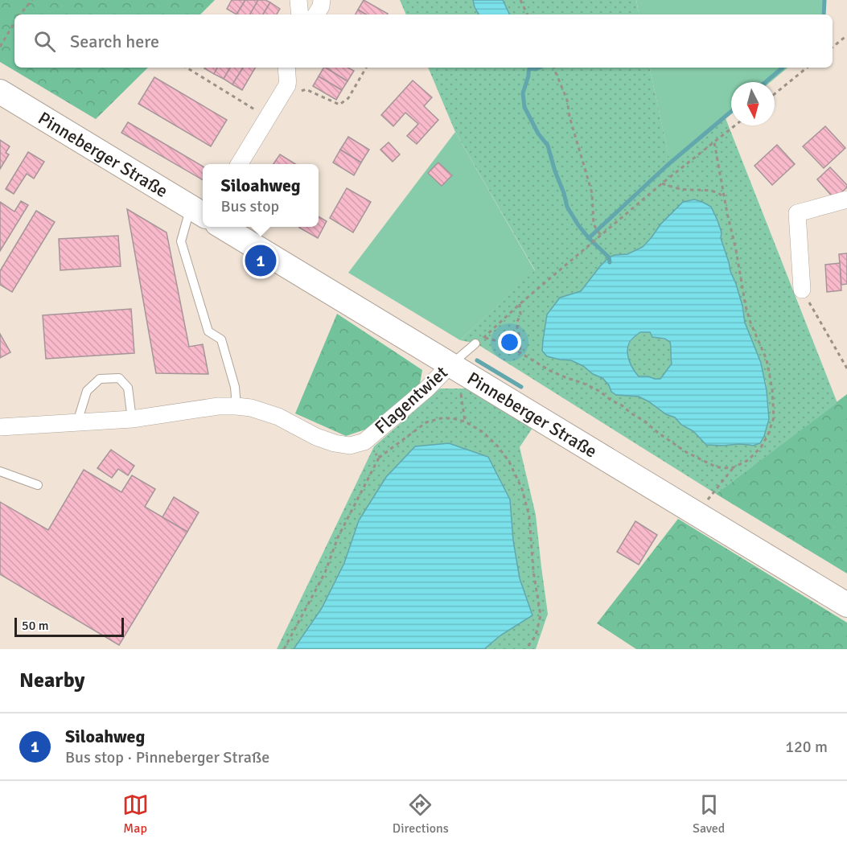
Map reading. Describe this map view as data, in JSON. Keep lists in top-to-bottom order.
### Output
{
  "streets": {
    "main road": ["Pinneberger Straße"],
    "street": ["Flagentwiet"]
  },
  "crossings": [
    ["Pinneberger Straße", "Flagentwiet"]
  ],
  "scale_bar": "50 m",
  "north": "bottom",
  "page": {
    "search": "Search here",
    "popup": ["Siloahweg", "Bus stop"],
    "pins": "1",
    "scale": "50 m",
    "heading": "Nearby",
    "list": [
      {
        "mark": "1",
        "name": "Siloahweg",
        "note": "Bus stop · Pinneberger Straße",
        "value": "120 m"
      }
    ],
    "nav": ["Map", "Directions", "Saved"]
  }
}
